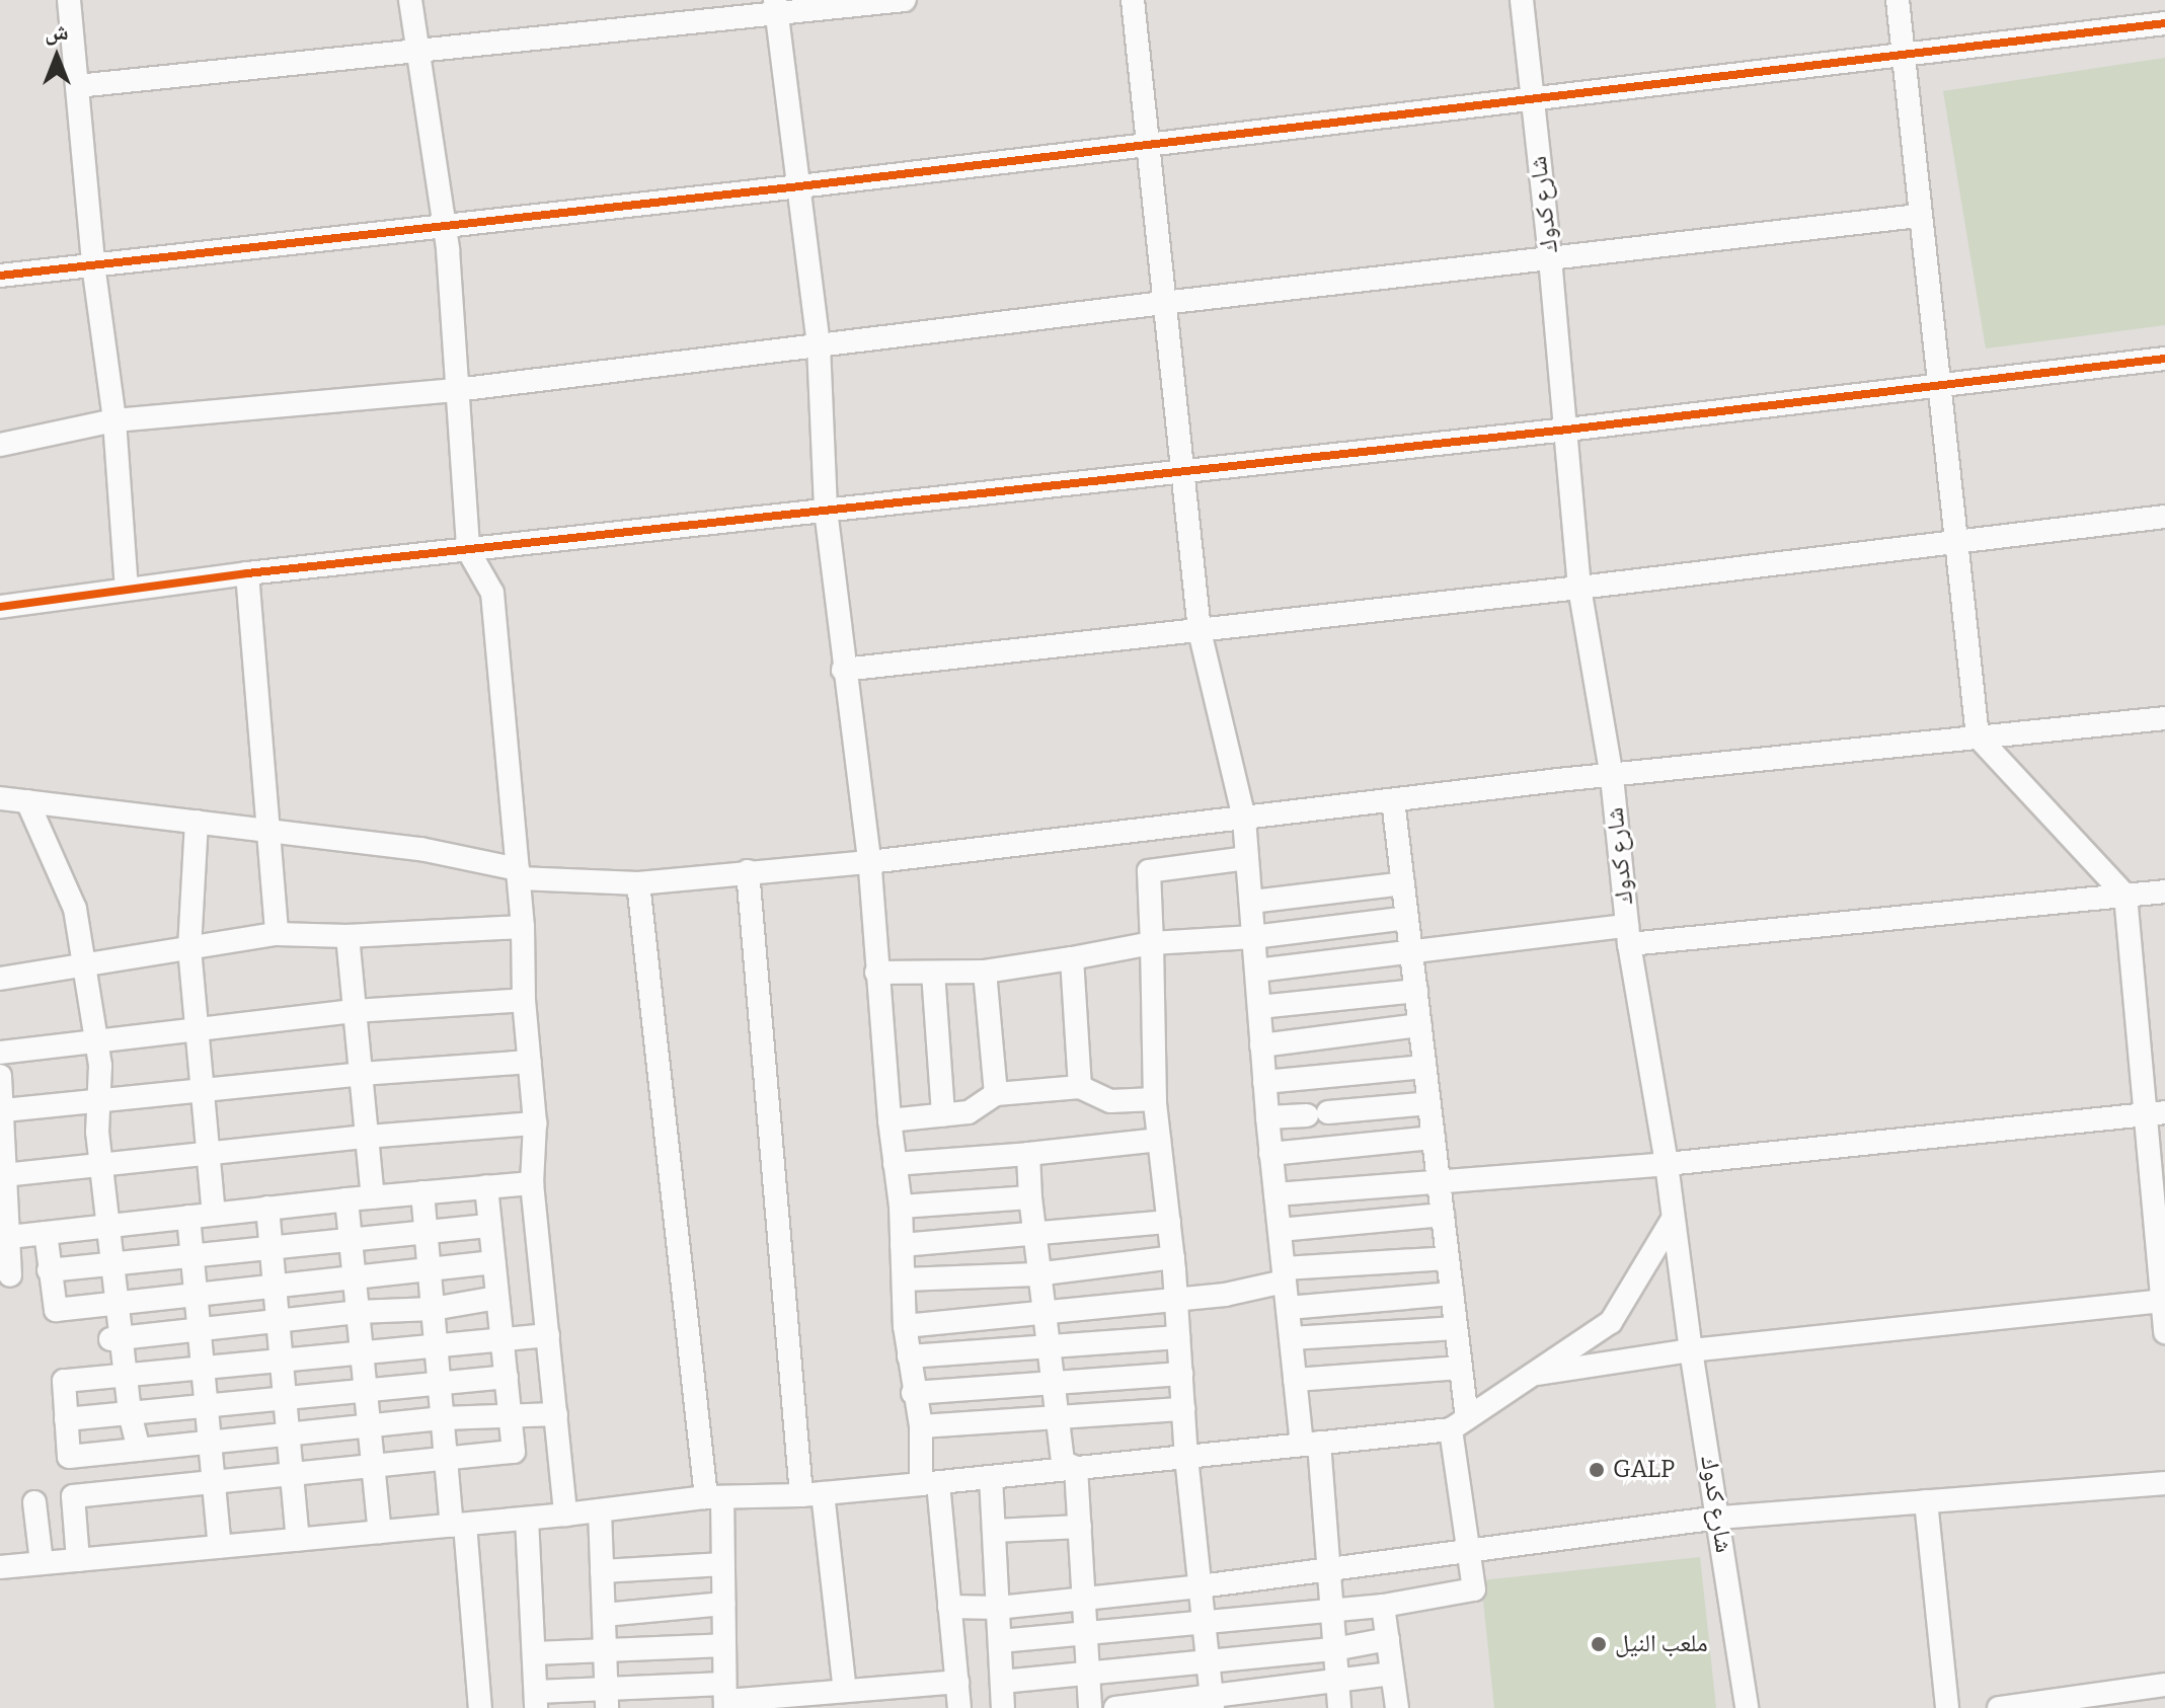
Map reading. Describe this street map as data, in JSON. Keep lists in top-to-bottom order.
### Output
{
  "streets": {
    "street": ["شارع كدوك"]
  },
  "places": ["GALP", "ملعب النيل"],
  "north": "top"
}
